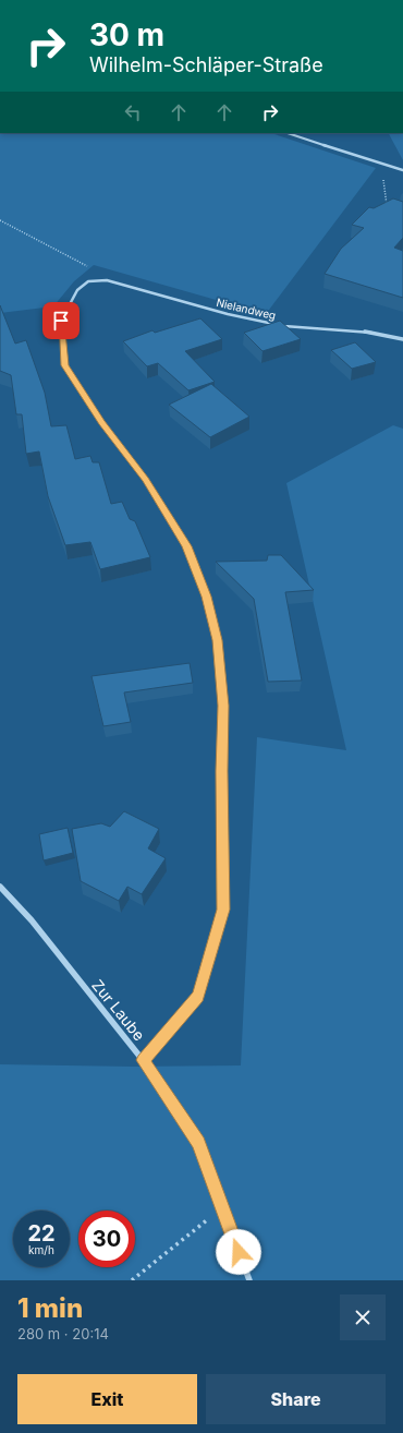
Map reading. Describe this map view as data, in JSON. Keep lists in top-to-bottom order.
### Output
{
  "streets": {
    "street": ["Nielandweg", "Zur Laube"]
  },
  "crossings": [
    ["Nielandweg", "Zur Laube"]
  ],
  "page": {
    "turn": ["30 m", "Wilhelm-Schläper-Straße"],
    "speed": "22 km/h",
    "limit": "30",
    "heading": ["1 min", "280 m · 20:14"],
    "buttons": ["Exit", "Share"]
  }
}
